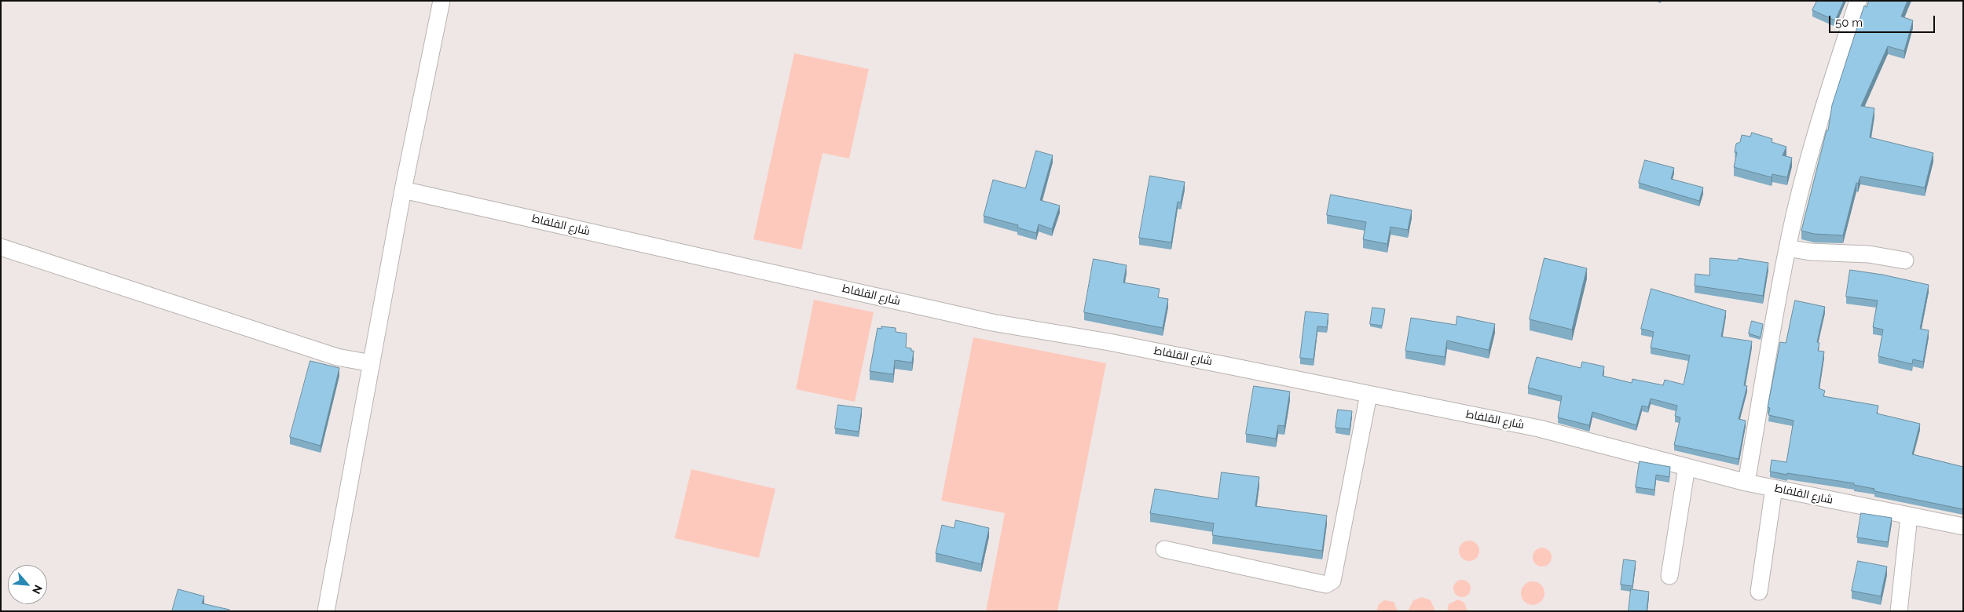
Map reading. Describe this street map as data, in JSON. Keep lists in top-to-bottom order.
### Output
{
  "streets": {
    "street": ["شارع القلفاط"]
  },
  "scale_bar": "50 m",
  "north": "bottom right"
}
